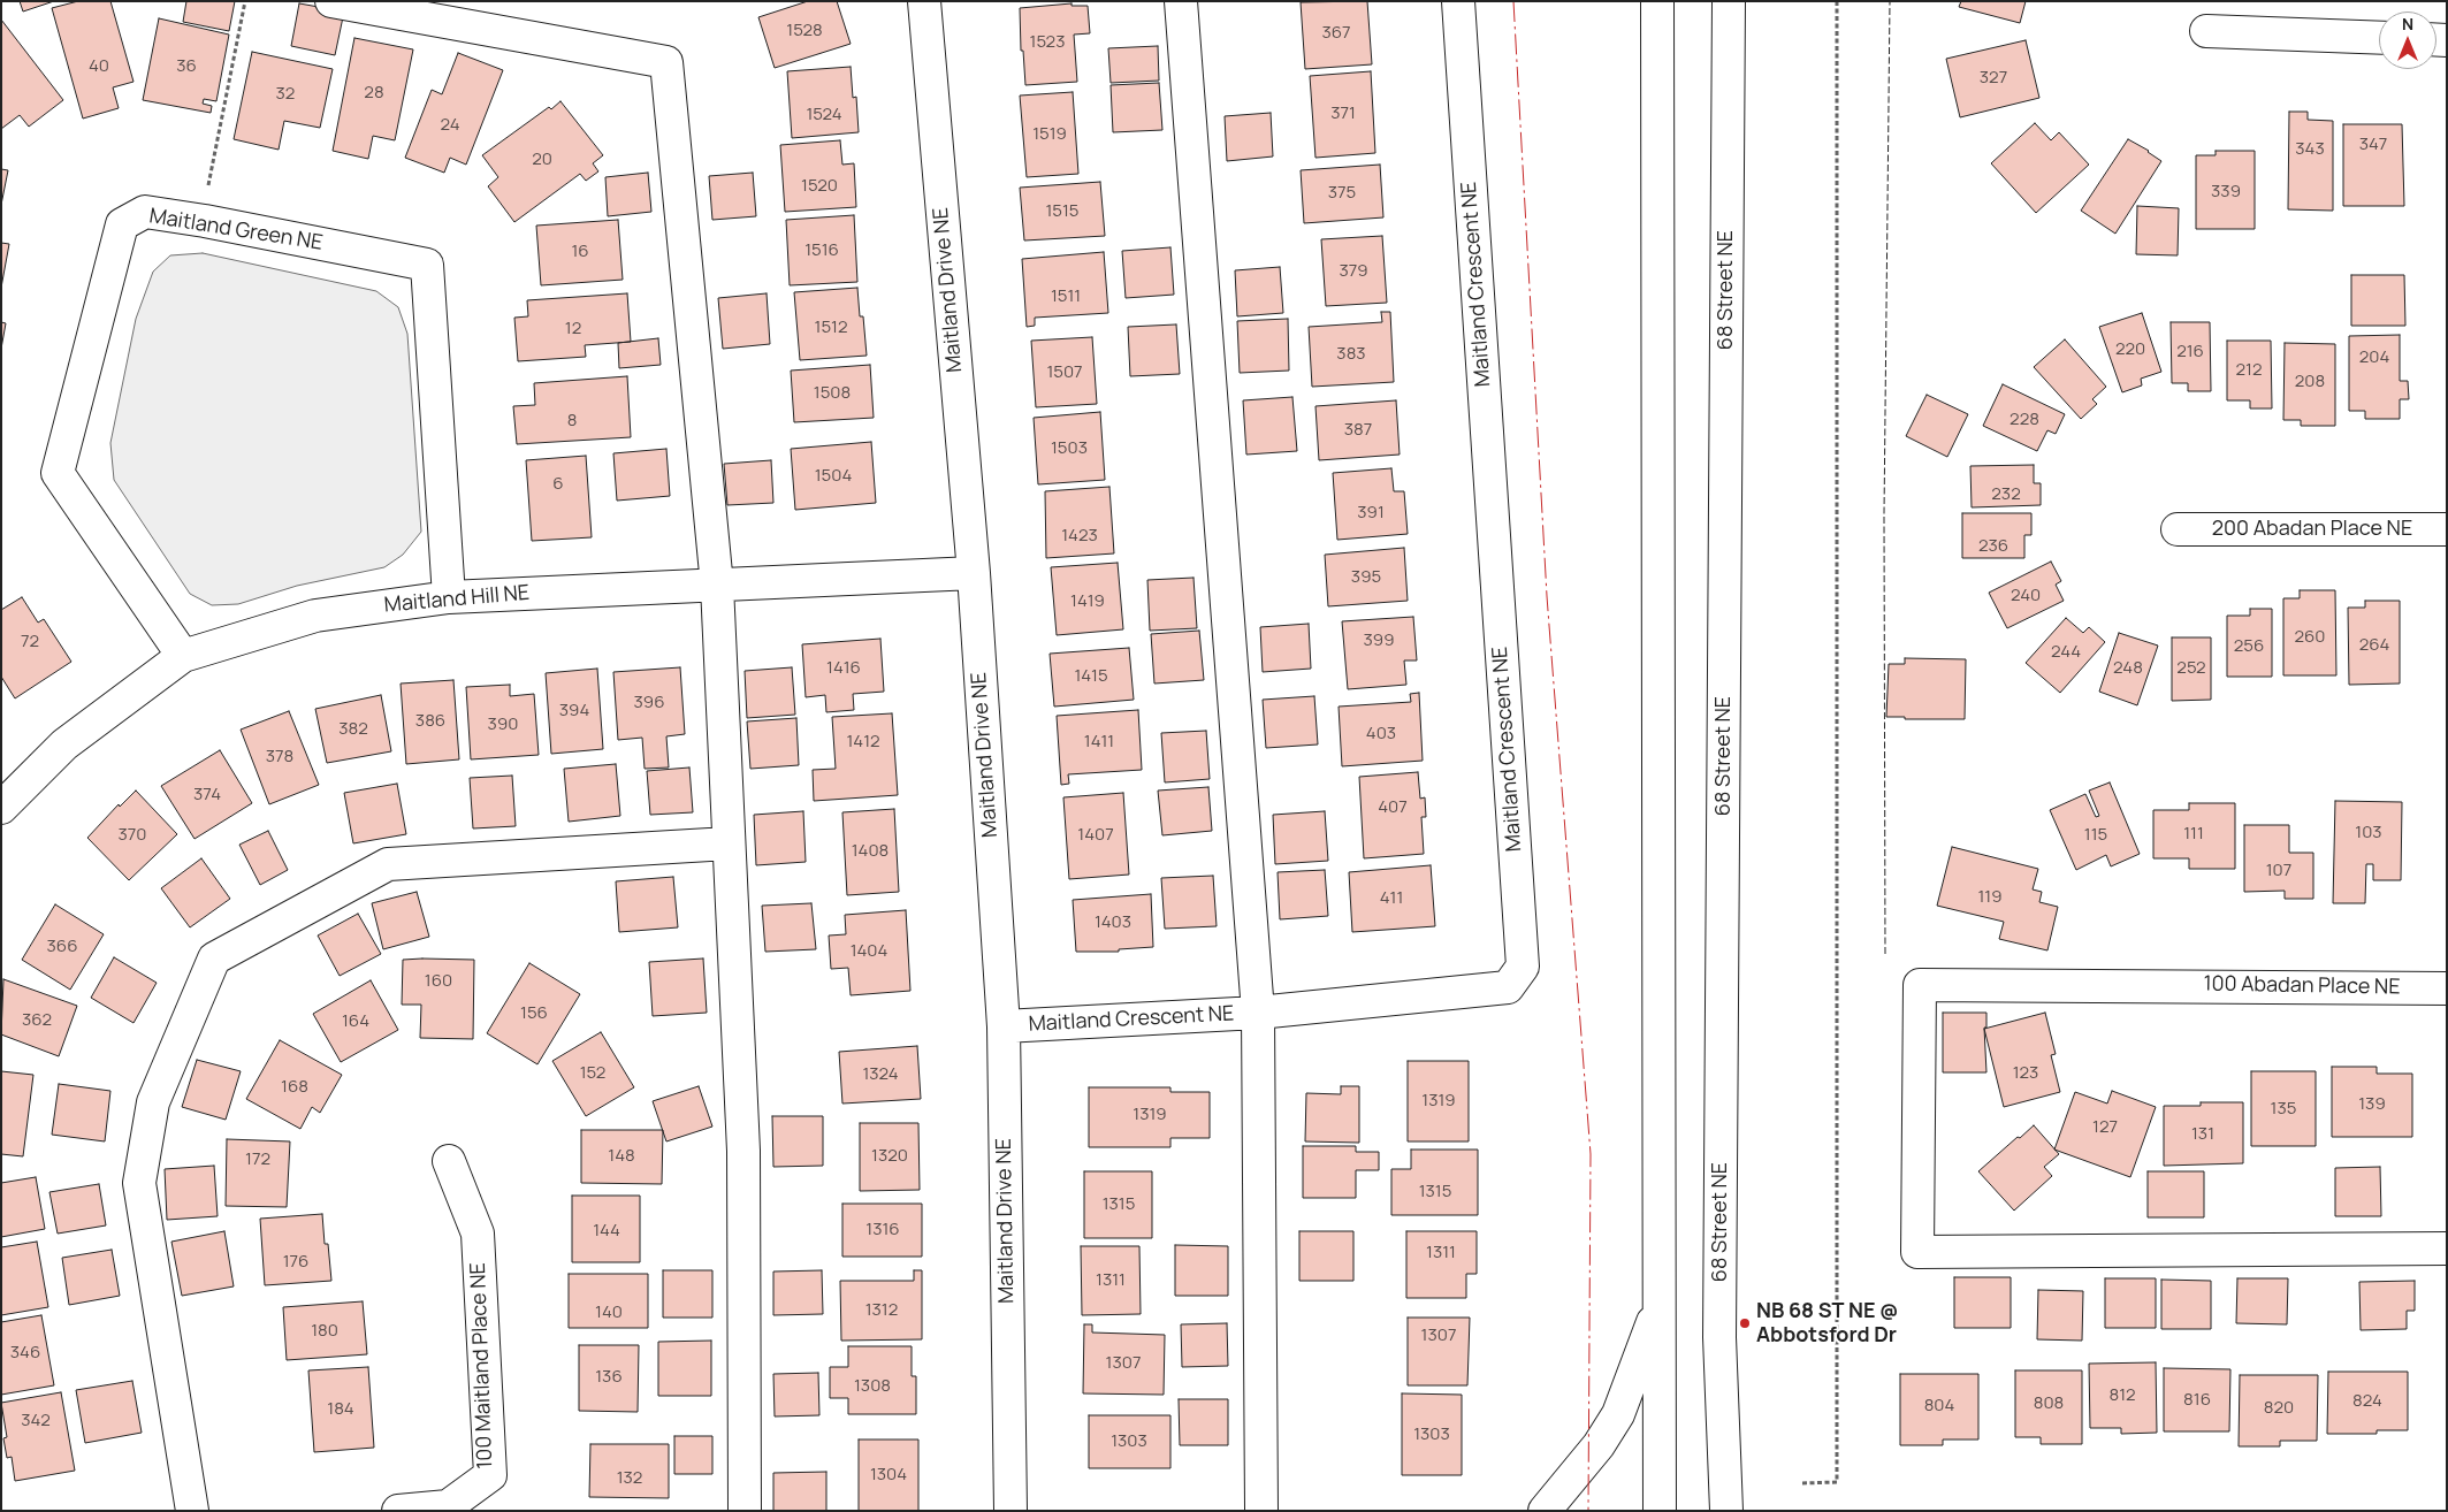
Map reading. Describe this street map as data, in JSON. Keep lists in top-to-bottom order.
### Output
{
  "streets": {
    "street": [
      "Maitland Green NE",
      "Maitland Crescent NE",
      "Maitland Drive NE",
      "68 Street NE",
      "200 Abadan Place NE",
      "Maitland Hill NE",
      "100 Abadan Place NE",
      "100 Maitland Place NE"
    ]
  },
  "crossings": [
    ["Maitland Green NE", "Maitland Hill NE"],
    ["Maitland Crescent NE", "Maitland Drive NE"],
    ["Maitland Drive NE", "Maitland Hill NE"]
  ],
  "places": ["NB 68 ST NE @ Abbotsford Dr"],
  "house_numbers": [
    "1528",
    "367",
    "1523",
    "40",
    "36",
    "327",
    "28",
    "32",
    "371",
    "1524",
    "24",
    "1519",
    "347",
    "343",
    "20",
    "1520",
    "339",
    "375",
    "1515",
    "1516",
    "16",
    "379",
    "1511",
    "1512",
    "12",
    "220",
    "216",
    "383",
    "204",
    "212",
    "1507",
    "208",
    "1508",
    "228",
    "8",
    "387",
    "1503",
    "1504",
    "6",
    "232",
    "391",
    "1423",
    "236",
    "395",
    "240",
    "1419",
    "260",
    "399",
    "72",
    "264",
    "256",
    "244",
    "1416",
    "248",
    "252",
    "1415",
    "396",
    "394",
    "386",
    "390",
    "382",
    "403",
    "1412",
    "1411",
    "378",
    "374",
    "407",
    "103",
    "111",
    "370",
    "1407",
    "115",
    "1408",
    "107",
    "119",
    "411",
    "1403",
    "366",
    "1404",
    "160",
    "156",
    "362",
    "164",
    "152",
    "123",
    "1324",
    "168",
    "1319",
    "139",
    "135",
    "1319",
    "127",
    "131",
    "148",
    "1320",
    "172",
    "1315",
    "1315",
    "1316",
    "144",
    "1311",
    "176",
    "1311",
    "1312",
    "140",
    "180",
    "1307",
    "346",
    "1307",
    "136",
    "1308",
    "812",
    "816",
    "824",
    "808",
    "804",
    "820",
    "184",
    "342",
    "1303",
    "1303",
    "1304",
    "132"
  ],
  "north": "top"
}
